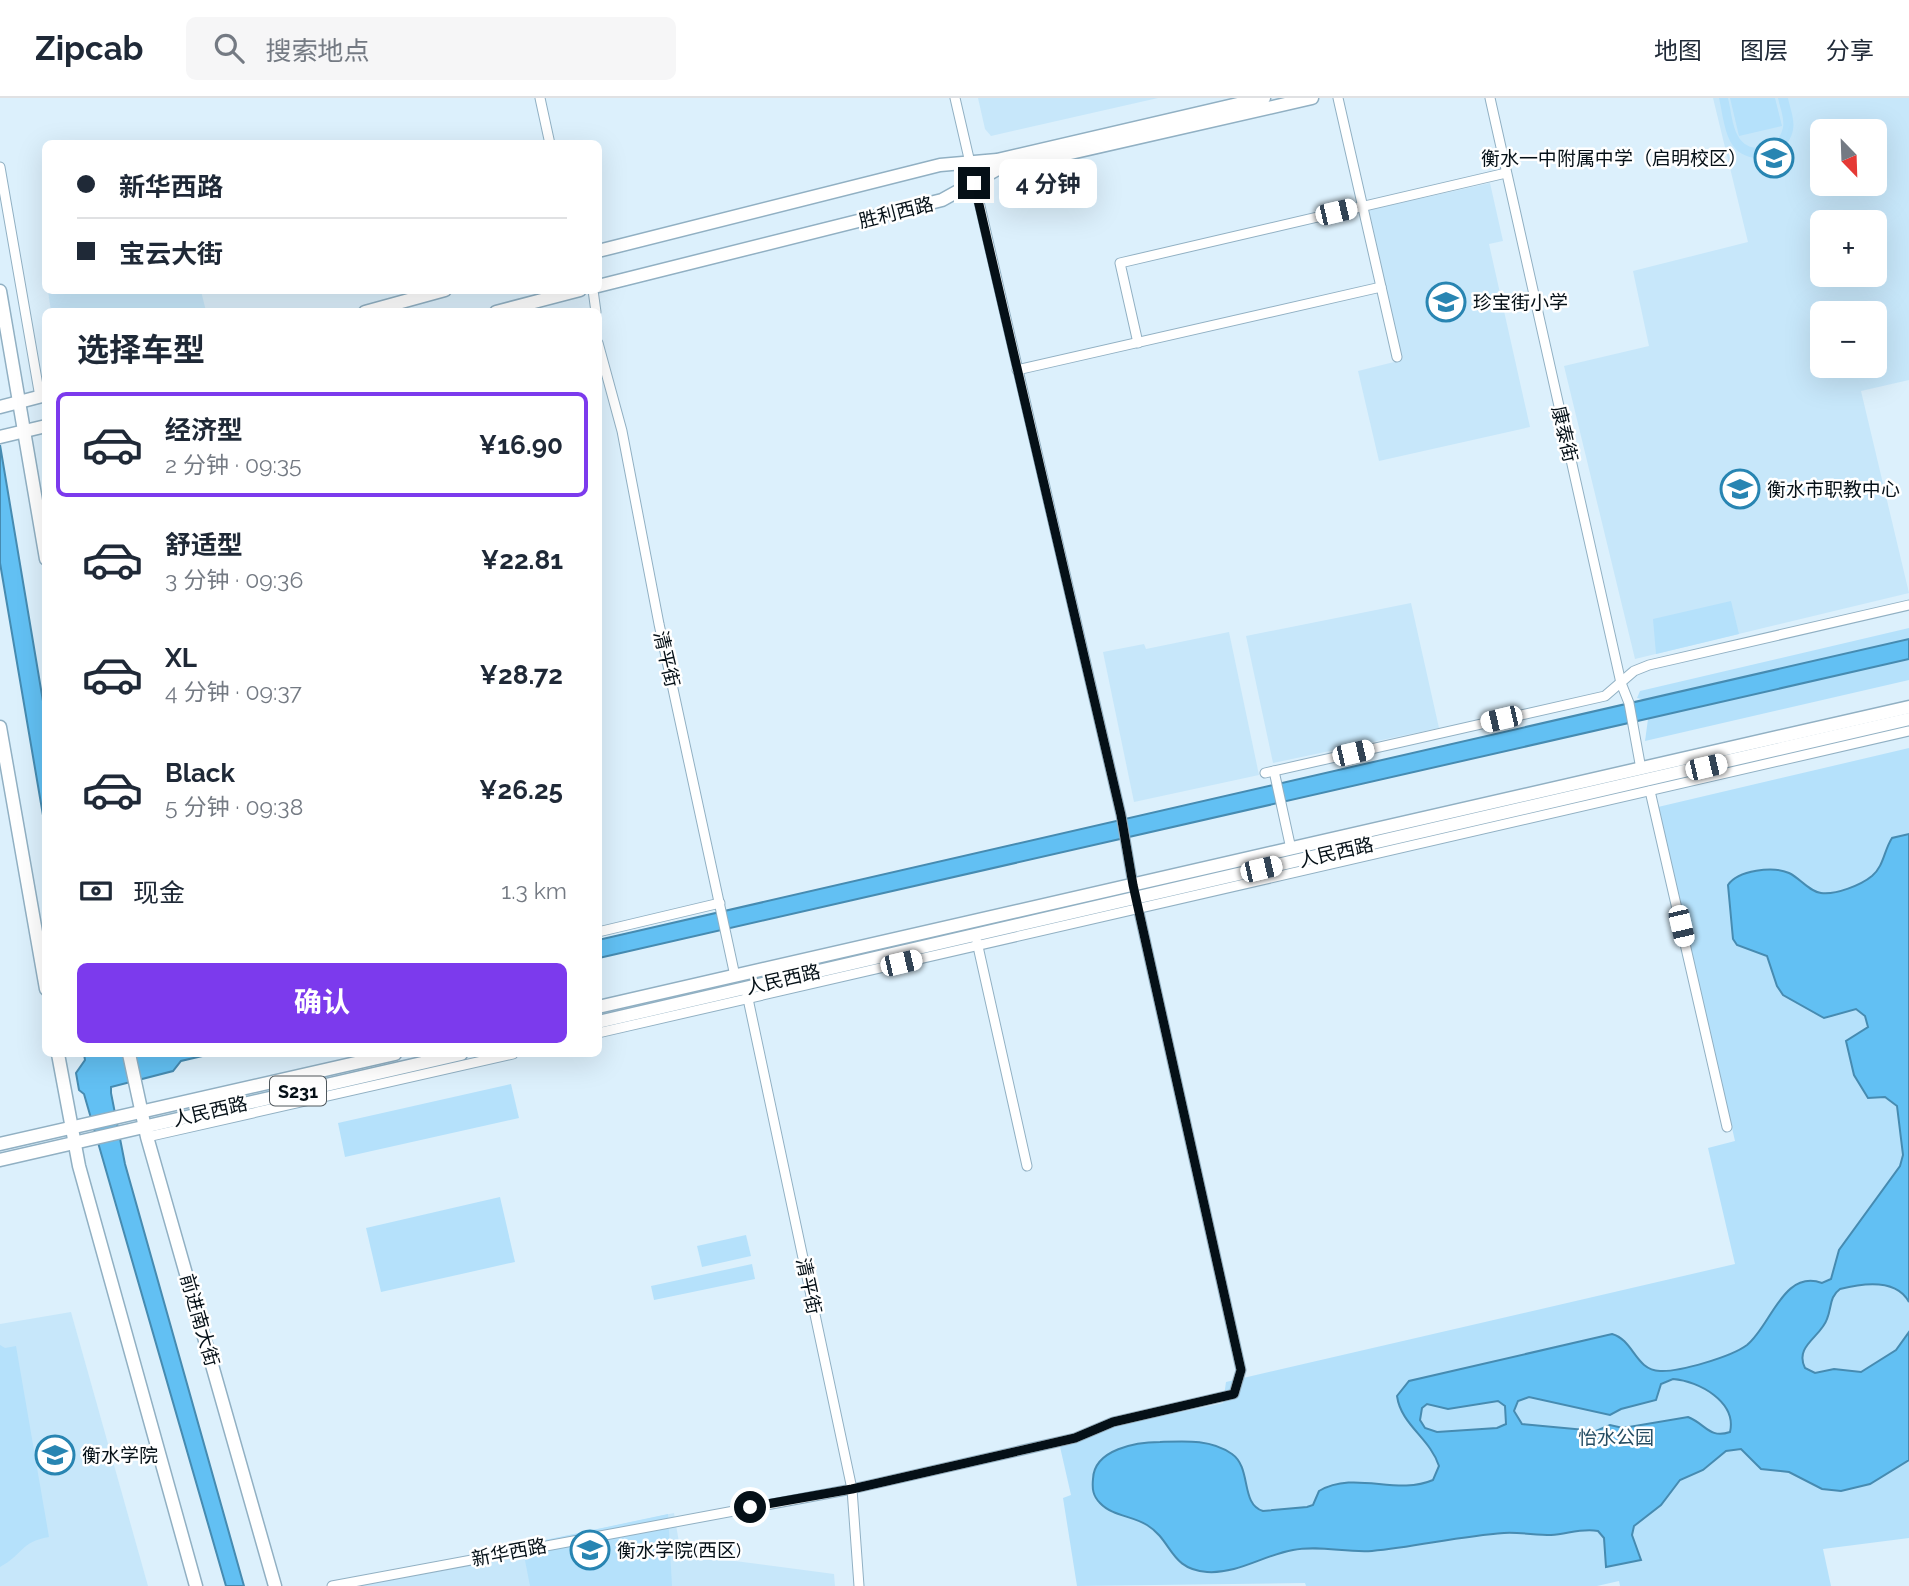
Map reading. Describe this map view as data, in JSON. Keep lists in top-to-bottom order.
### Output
{
  "streets": {
    "main road": [
      "胜利西路",
      "人民西路",
      "S231",
      "前进南大街"
    ],
    "street": ["康泰街", "清平街", "新华西路"]
  },
  "crossings": [
    ["康泰街", "人民西路"],
    ["清平街", "人民西路"],
    ["清平街", "新华西路"],
    ["人民西路", "前进南大街"],
    ["人民西路", "新华西路"]
  ],
  "parks": ["怡水公园"],
  "places": {
    "school or university": [
      "衡水一中附属中学（启明校区）",
      "珍宝街小学",
      "衡水市职教中心",
      "衡水学院",
      "衡水学院(西区)"
    ]
  },
  "north": "bottom right",
  "page": {
    "header": "Zipcab",
    "search": "搜索地点",
    "nav": ["地图", "图层", "分享"],
    "map_buttons": ["+", "−"],
    "banner": ["新华西路", "宝云大街"],
    "bubble": "4 分钟",
    "heading": "选择车型",
    "list": [
      {
        "name": "经济型",
        "note": "2 分钟 · 09:35",
        "value": "¥16.90"
      },
      {
        "name": "舒适型",
        "note": "3 分钟 · 09:36",
        "value": "¥22.81"
      },
      {
        "name": "XL",
        "note": "4 分钟 · 09:37",
        "value": "¥28.72"
      },
      {
        "name": "Black",
        "note": "5 分钟 · 09:38",
        "value": "¥26.25"
      }
    ],
    "pay": ["现金", "1.3 km"],
    "buttons": "确认"
  }
}
